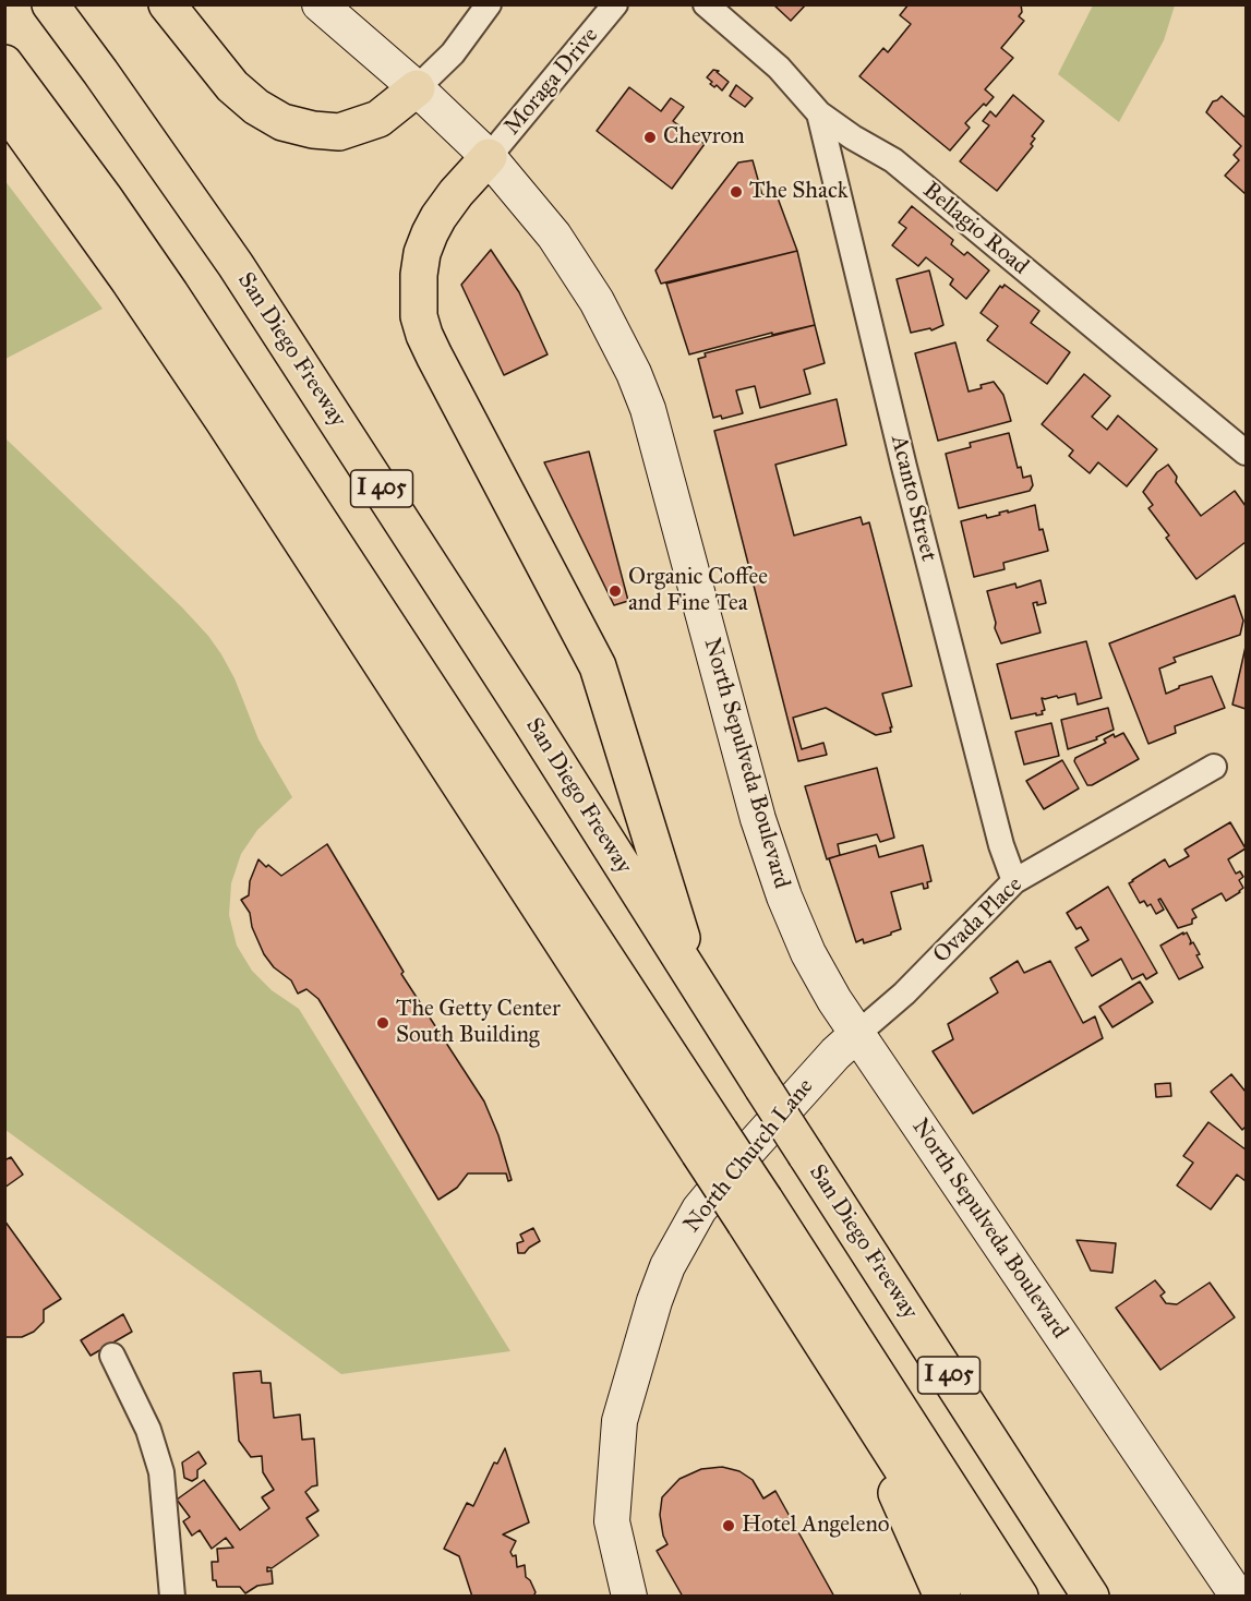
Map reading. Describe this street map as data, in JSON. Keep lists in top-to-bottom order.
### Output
{
  "streets": {
    "highway": ["San Diego Freeway", "I 405"],
    "main road": ["North Sepulveda Boulevard", "North Church Lane"],
    "street": [
      "Moraga Drive",
      "Bellagio Road",
      "Acanto Street",
      "Ovada Place"
    ]
  },
  "crossings": [
    ["Moraga Drive", "North Sepulveda Boulevard"],
    ["Bellagio Road", "Acanto Street"],
    ["Acanto Street", "Ovada Place"],
    ["North Sepulveda Boulevard", "Ovada Place"],
    ["North Sepulveda Boulevard", "North Church Lane"],
    ["Ovada Place", "North Church Lane"]
  ],
  "places": [
    "Chevron",
    "The Shack",
    "Organic Coffee and Fine Tea",
    "The Getty Center South Building",
    "Hotel Angeleno"
  ]
}
